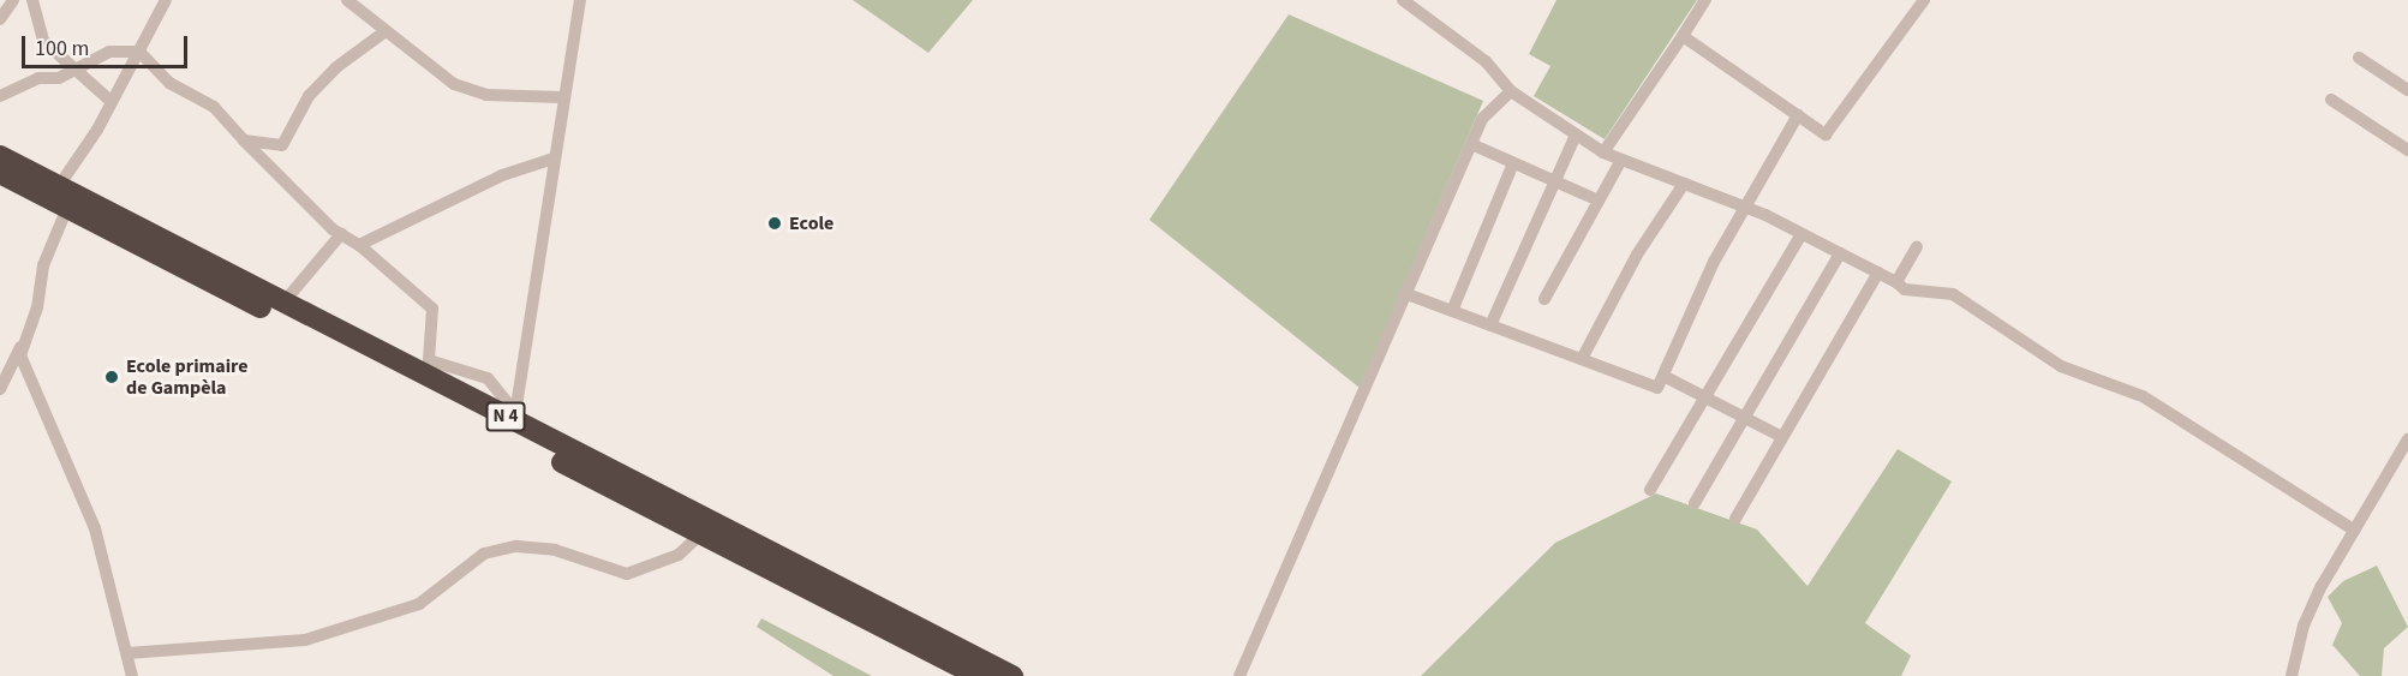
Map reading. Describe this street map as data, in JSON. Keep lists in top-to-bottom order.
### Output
{
  "streets": {
    "highway": ["N 4"]
  },
  "places": ["Ecole", "Ecole primaire de Gampèla"],
  "scale_bar": "100 m"
}
